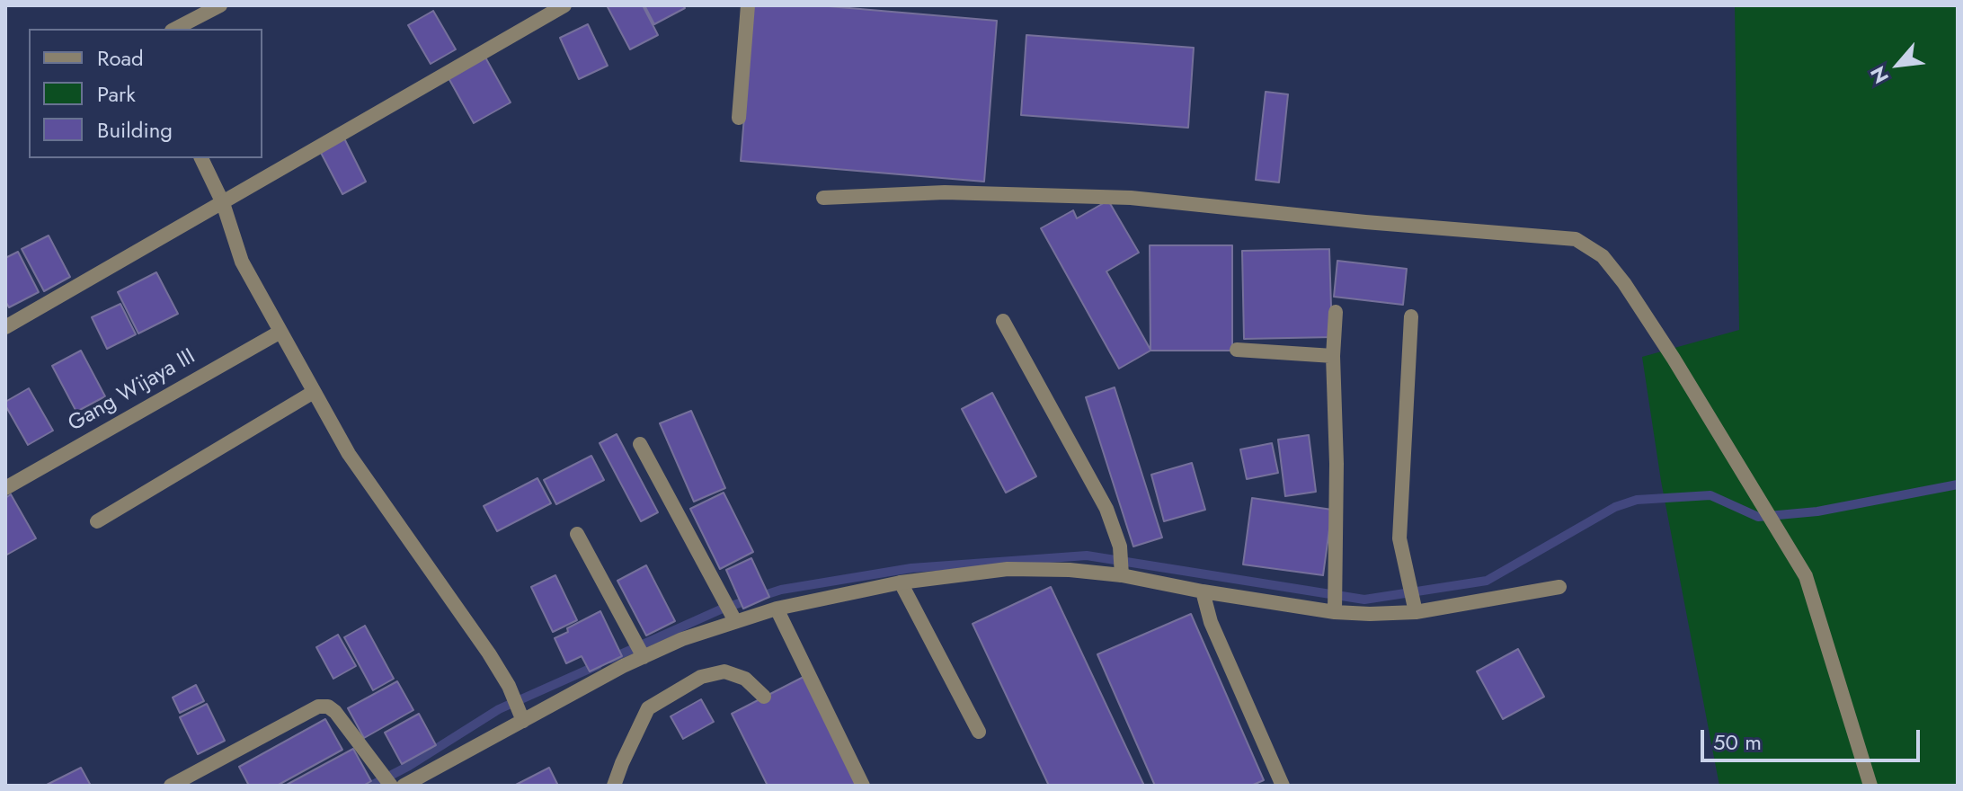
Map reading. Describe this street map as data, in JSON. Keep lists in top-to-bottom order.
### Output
{
  "streets": {
    "street": ["Gang Wijaya III"]
  },
  "legend": ["Road", "Park", "Building"],
  "scale_bar": "50 m",
  "north": "bottom left"
}
